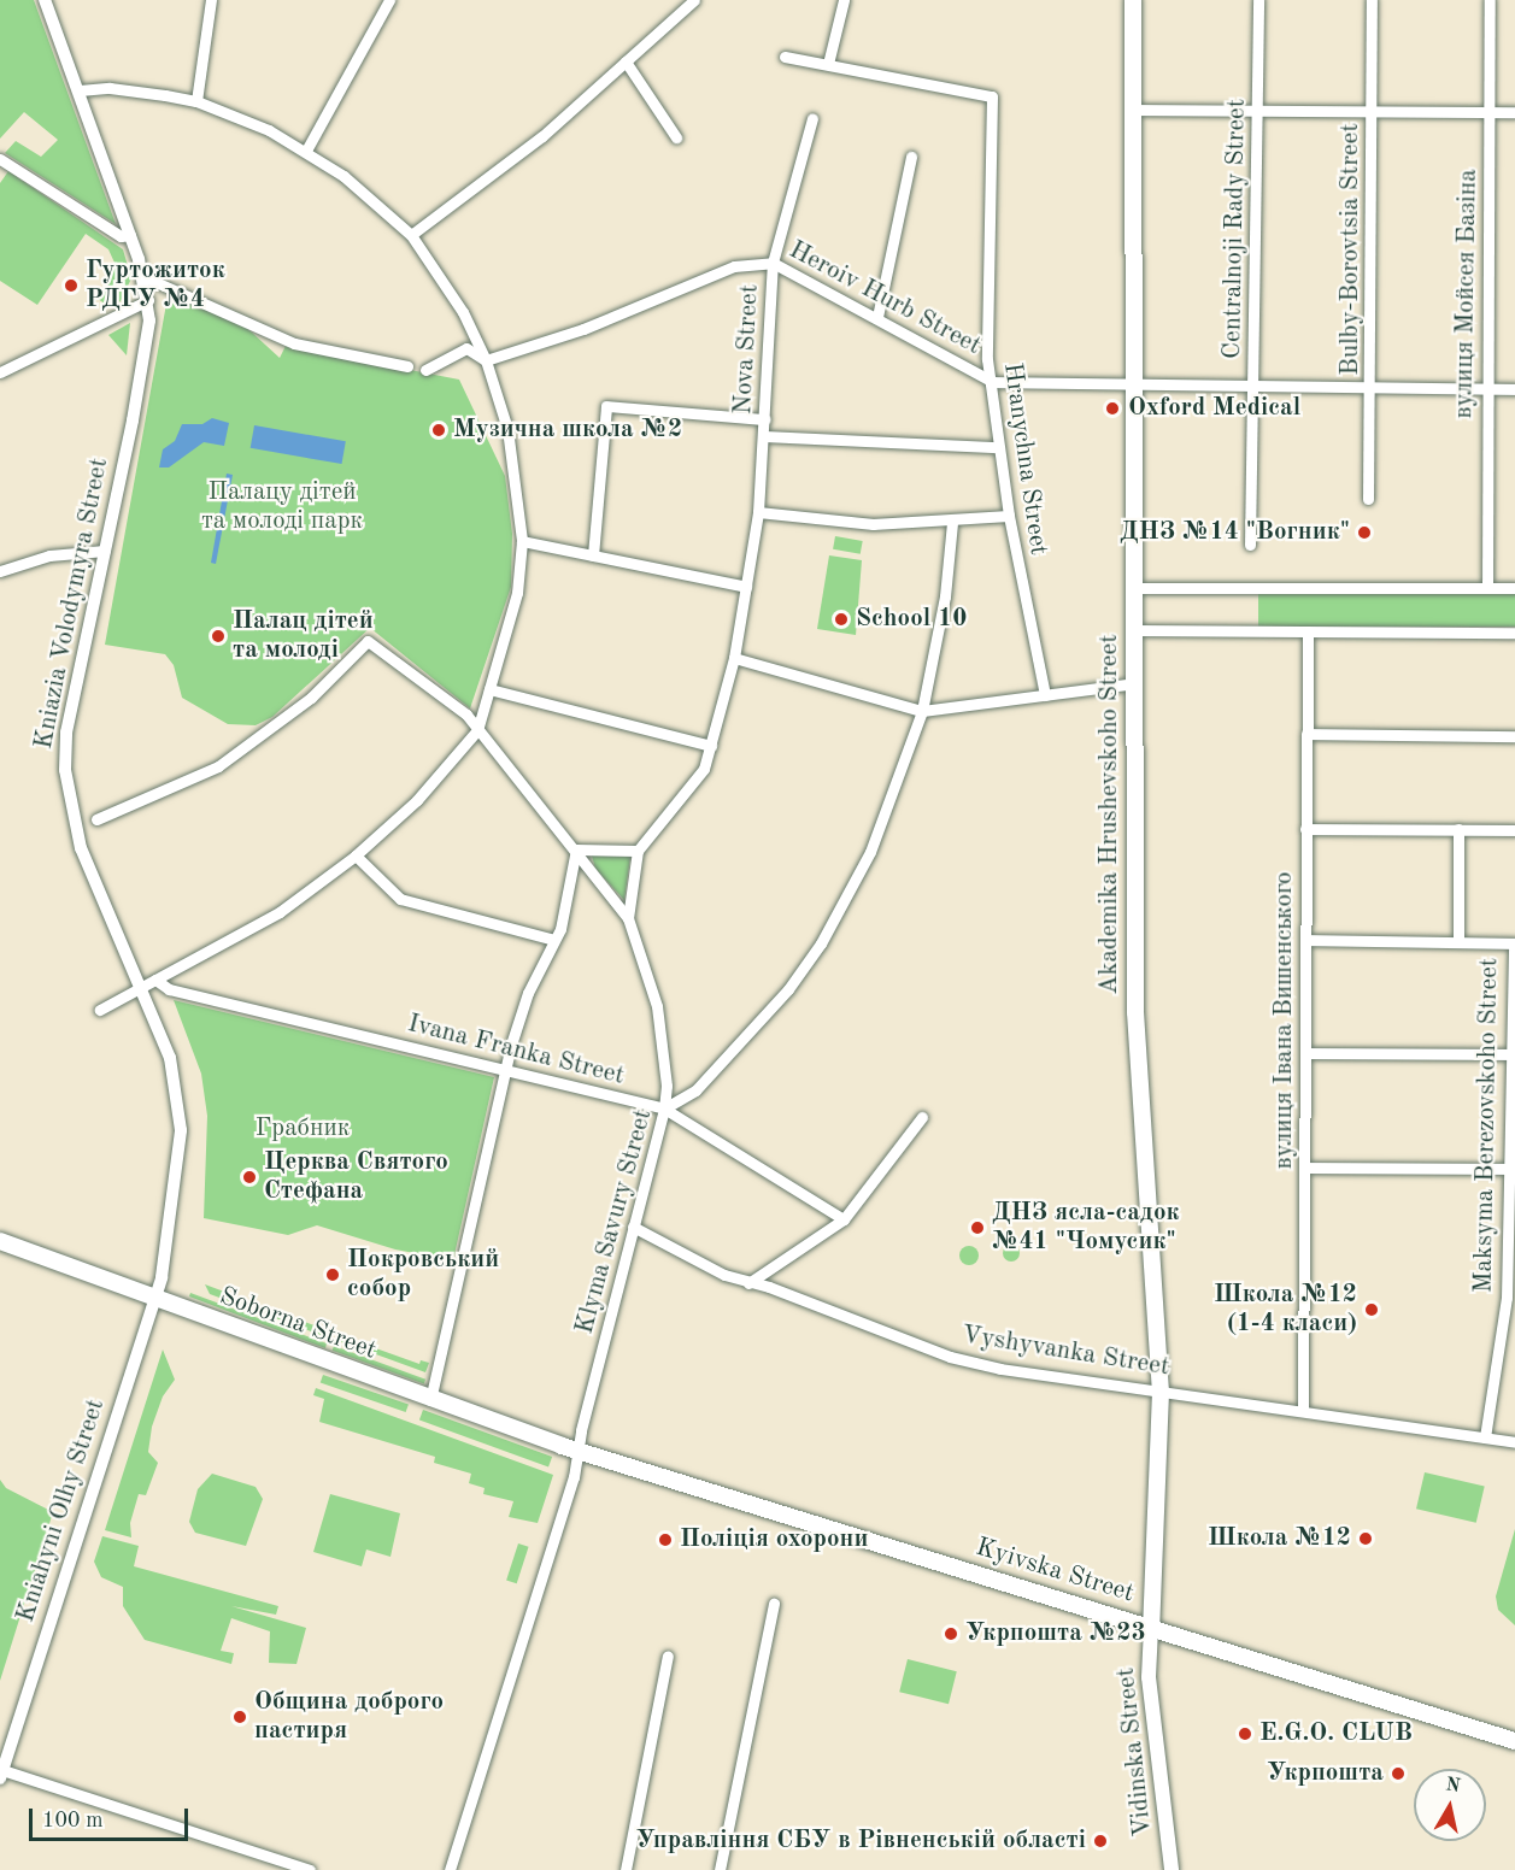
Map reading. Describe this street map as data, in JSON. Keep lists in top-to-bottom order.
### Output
{
  "streets": {
    "main road": [
      "Akademika Hrushevskoho Street",
      "Soborna Street",
      "Kyivska Street",
      "Vidinska Street"
    ],
    "street": [
      "Centralnoji Rady Street",
      "Bulby-Borovtsia Street",
      "вулиця Мойсея Базіна",
      "Heroiv Hurb Street",
      "Nova Street",
      "Hranychna Street",
      "Kniazia Volodymyra Street",
      "вулиця Івана Вишенського",
      "Ivana Franka Street",
      "Maksyma Berezovskoho Street",
      "Klyma Savury Street",
      "Vyshyvanka Street",
      "Kniahyni Olhy Street"
    ]
  },
  "crossings": [
    ["Centralnoji Rady Street", "Heroiv Hurb Street"],
    ["Bulby-Borovtsia Street", "Heroiv Hurb Street"],
    ["вулиця Мойсея Базіна", "Heroiv Hurb Street"],
    ["Heroiv Hurb Street", "Nova Street"],
    ["Heroiv Hurb Street", "Hranychna Street"],
    ["Heroiv Hurb Street", "Akademika Hrushevskoho Street"],
    ["Kniazia Volodymyra Street", "Soborna Street"],
    ["Kniazia Volodymyra Street", "Kniahyni Olhy Street"],
    ["Akademika Hrushevskoho Street", "Vyshyvanka Street"],
    ["Akademika Hrushevskoho Street", "Kyivska Street"],
    ["Akademika Hrushevskoho Street", "Vidinska Street"],
    ["вулиця Івана Вишенського", "Vyshyvanka Street"],
    ["Ivana Franka Street", "Klyma Savury Street"],
    ["Maksyma Berezovskoho Street", "Vyshyvanka Street"],
    ["Klyma Savury Street", "Soborna Street"],
    ["Klyma Savury Street", "Vyshyvanka Street"],
    ["Klyma Savury Street", "Kyivska Street"],
    ["Soborna Street", "Kniahyni Olhy Street"],
    ["Soborna Street", "Kyivska Street"],
    ["Kyivska Street", "Vidinska Street"]
  ],
  "parks": ["Палацу дітей та молоді парк", "Грабник"],
  "places": [
    "Гуртожиток РДГУ №4",
    "Oxford Medical",
    "Музична школа №2",
    "ДНЗ №14 \"Вогник\"",
    "School 10",
    "Палац дітей та молоді",
    "Церква Святого Стефана",
    "ДНЗ ясла-садок №41 \"Чомусик\"",
    "Покровський собор",
    "Школа №12 (1-4 класи)",
    "Школа №12",
    "Поліцiя охорони",
    "Укрпошта №23",
    "Община доброго пастиря",
    "E.G.O. CLUB",
    "Укрпошта",
    "Управління СБУ в Рівненській області"
  ],
  "scale_bar": "100 m",
  "north": "top"
}
